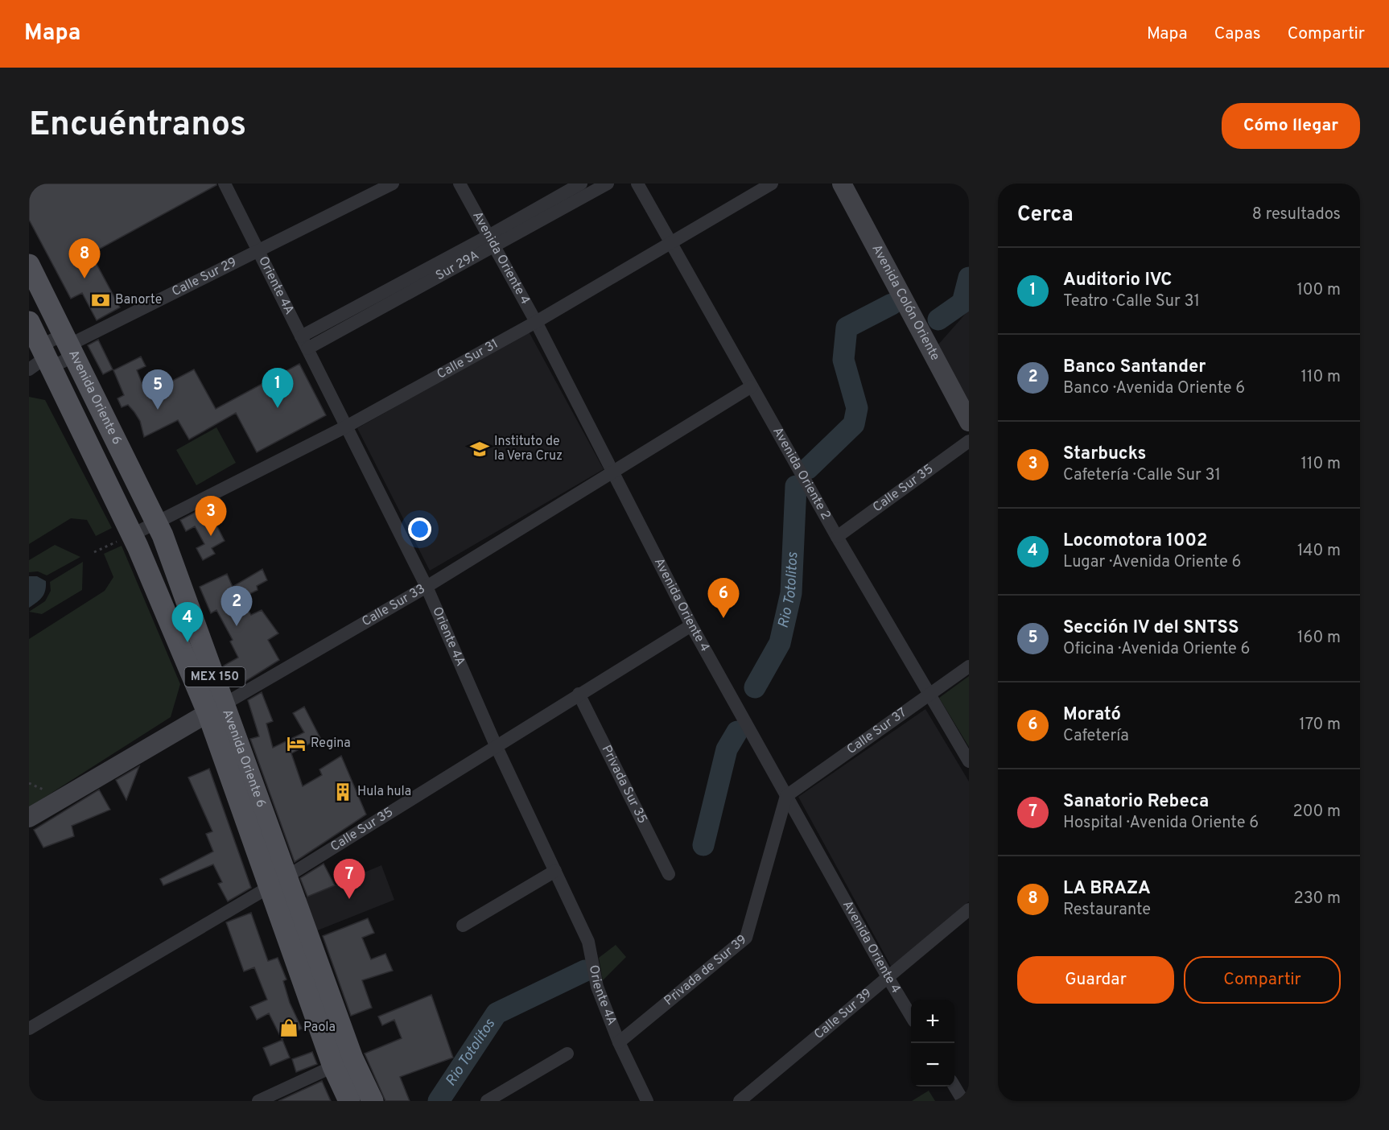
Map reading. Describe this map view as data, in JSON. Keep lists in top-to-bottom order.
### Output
{
  "streets": {
    "main road": ["Avenida Oriente 6", "MEX 150"],
    "street": [
      "Avenida Oriente 4",
      "Sur 29A",
      "Calle Sur 29",
      "Oriente 4A",
      "Avenida Colón Oriente",
      "Calle Sur 31",
      "Avenida Oriente 2",
      "Calle Sur 35",
      "Calle Sur 33",
      "Calle Sur 37",
      "Privada Sur 35",
      "Privada de Sur 39",
      "Calle Sur 39"
    ]
  },
  "crossings": [
    ["Avenida Oriente 4", "Sur 29A"],
    ["Avenida Oriente 4", "Calle Sur 31"],
    ["Avenida Oriente 4", "Calle Sur 35"],
    ["Avenida Oriente 4", "Calle Sur 33"],
    ["Avenida Oriente 4", "Calle Sur 37"],
    ["Avenida Oriente 4", "Privada de Sur 39"],
    ["Avenida Oriente 4", "Calle Sur 39"],
    ["Sur 29A", "Oriente 4A"],
    ["Calle Sur 29", "Oriente 4A"],
    ["Calle Sur 29", "Avenida Oriente 6"],
    ["Oriente 4A", "Calle Sur 31"],
    ["Oriente 4A", "Calle Sur 35"],
    ["Oriente 4A", "Calle Sur 33"],
    ["Oriente 4A", "Privada de Sur 39"],
    ["Calle Sur 31", "Avenida Oriente 6"],
    ["Calle Sur 31", "Avenida Oriente 2"],
    ["Avenida Oriente 6", "Calle Sur 35"],
    ["Avenida Oriente 6", "Calle Sur 33"],
    ["Avenida Oriente 2", "Calle Sur 35"],
    ["Avenida Oriente 2", "Calle Sur 33"],
    ["Avenida Oriente 2", "Calle Sur 37"],
    ["Calle Sur 35", "Privada Sur 35"],
    ["Calle Sur 37", "Privada de Sur 39"]
  ],
  "water": ["Rio Totolitos"],
  "places": {
    "bank": ["Banorte"],
    "school or university": ["Instituto de la Vera Cruz"],
    "hotel": ["Regina"],
    "building": ["Hula hula"],
    "shop": ["Paola"]
  },
  "page": {
    "header": "Mapa",
    "nav": ["Mapa", "Capas", "Compartir"],
    "buttons": [
      "Cómo llegar",
      ["Guardar", "Compartir"]
    ],
    "title": "Encuéntranos",
    "heading": ["Cerca", "8 resultados"],
    "pins": [
      "8",
      "1",
      "5",
      "3",
      "6",
      "2",
      "4",
      "7"
    ],
    "list": [
      {
        "mark": "1",
        "name": "Auditorio IVC",
        "note": "Teatro · Calle Sur 31",
        "value": "100 m"
      },
      {
        "mark": "2",
        "name": "Banco Santander",
        "note": "Banco · Avenida Oriente 6",
        "value": "110 m"
      },
      {
        "mark": "3",
        "name": "Starbucks",
        "note": "Cafetería · Calle Sur 31",
        "value": "110 m"
      },
      {
        "mark": "4",
        "name": "Locomotora 1002",
        "note": "Lugar · Avenida Oriente 6",
        "value": "140 m"
      },
      {
        "mark": "5",
        "name": "Sección IV del SNTSS",
        "note": "Oficina · Avenida Oriente 6",
        "value": "160 m"
      },
      {
        "mark": "6",
        "name": "Morató",
        "note": "Cafetería",
        "value": "170 m"
      },
      {
        "mark": "7",
        "name": "Sanatorio Rebeca",
        "note": "Hospital · Avenida Oriente 6",
        "value": "200 m"
      },
      {
        "mark": "8",
        "name": "LA BRAZA",
        "note": "Restaurante",
        "value": "230 m"
      }
    ],
    "map_buttons": ["+", "−"]
  }
}
